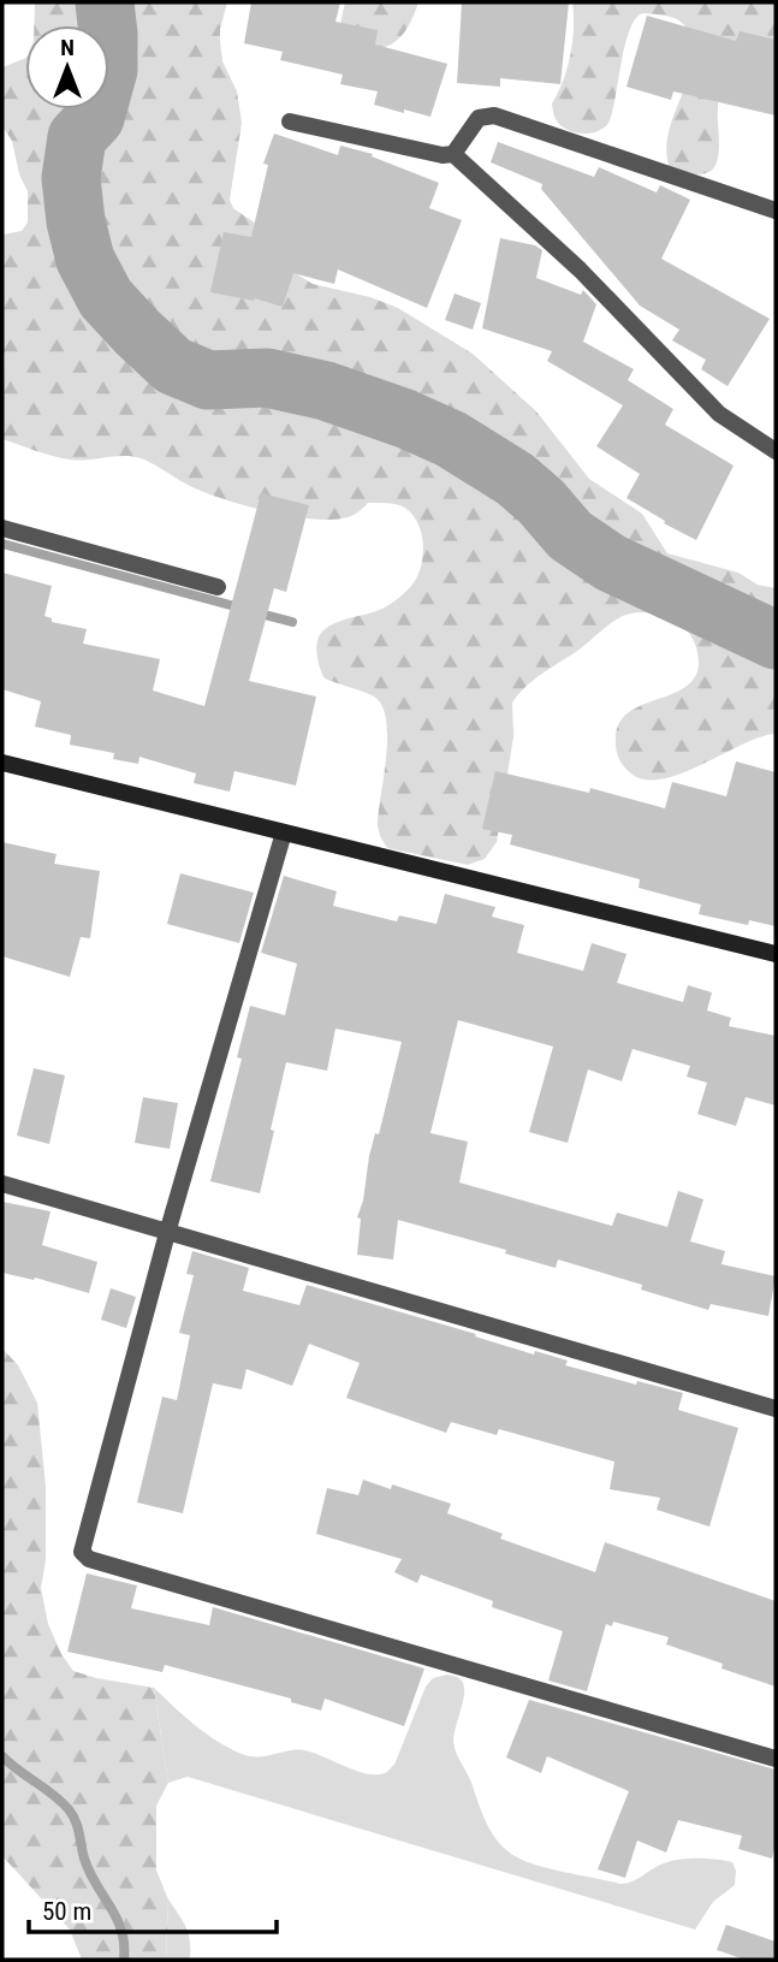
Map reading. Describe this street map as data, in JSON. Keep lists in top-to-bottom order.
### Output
{
  "scale_bar": "50 m",
  "north": "top"
}
